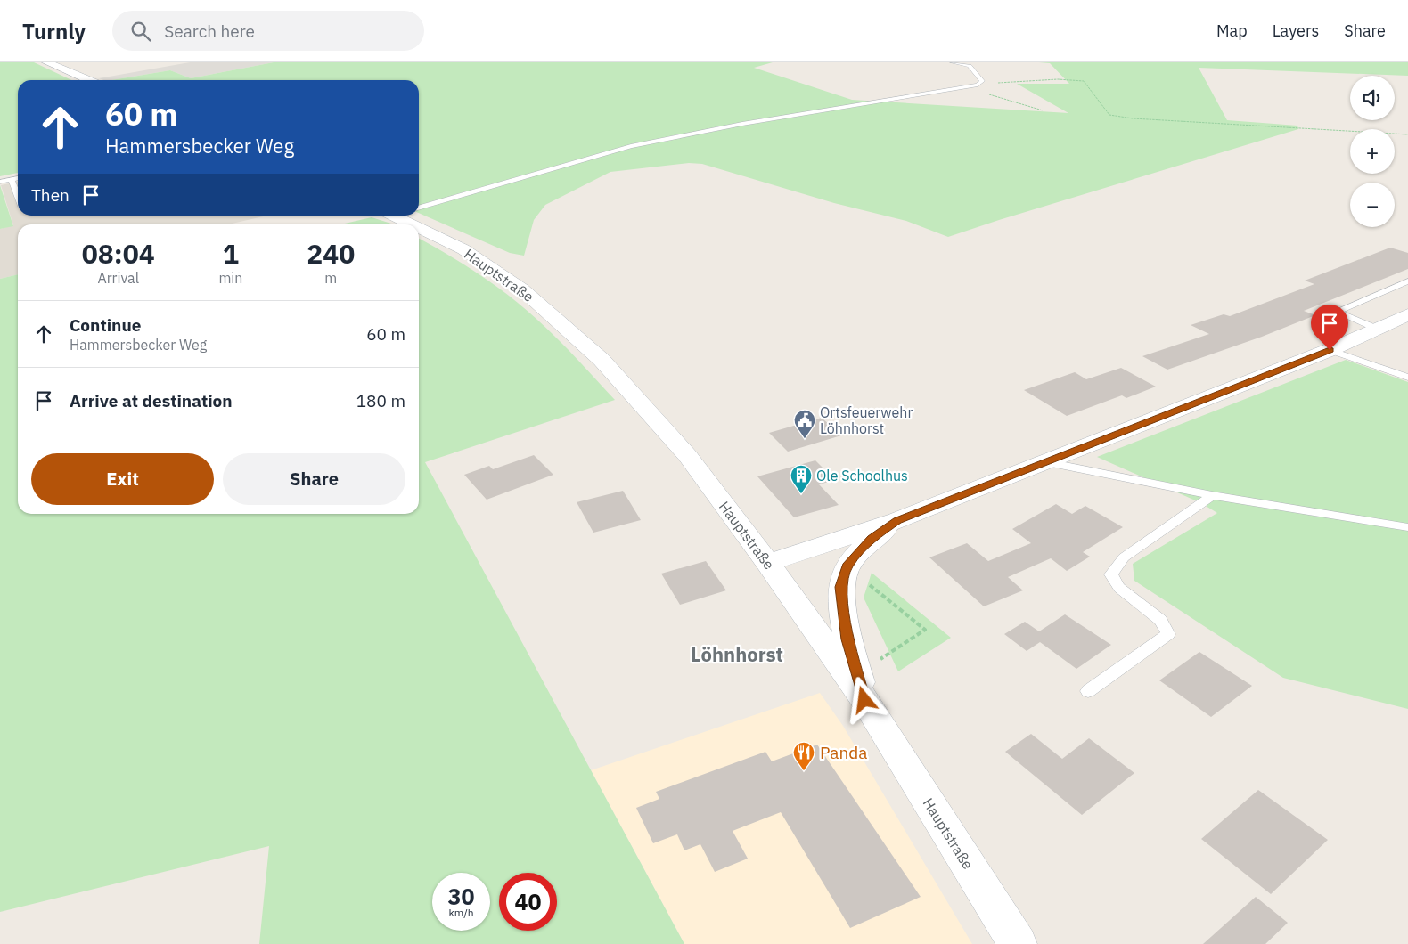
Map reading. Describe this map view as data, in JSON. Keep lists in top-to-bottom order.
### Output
{
  "streets": {
    "street": ["Hauptstraße"]
  },
  "districts": ["Löhnhorst"],
  "places": {
    "public building": ["Ortsfeuerwehr Löhnhorst"],
    "building": ["Ole Schoolhus"],
    "restaurant": ["Panda"]
  },
  "page": {
    "header": "Turnly",
    "search": "Search here",
    "nav": ["Map", "Layers", "Share"],
    "map_buttons": ["+", "−"],
    "turn": ["60 m", "Hammersbecker Weg"],
    "then": "Then",
    "eta": [
      "08:04",
      "Arrival",
      "1",
      "min",
      "240",
      "m"
    ],
    "list": [
      {
        "name": "Continue",
        "note": "Hammersbecker Weg",
        "value": "60 m"
      },
      {
        "name": "Arrive at destination",
        "value": "180 m"
      }
    ],
    "buttons": ["Exit", "Share"],
    "speed": "30 km/h",
    "limit": "40"
  }
}
